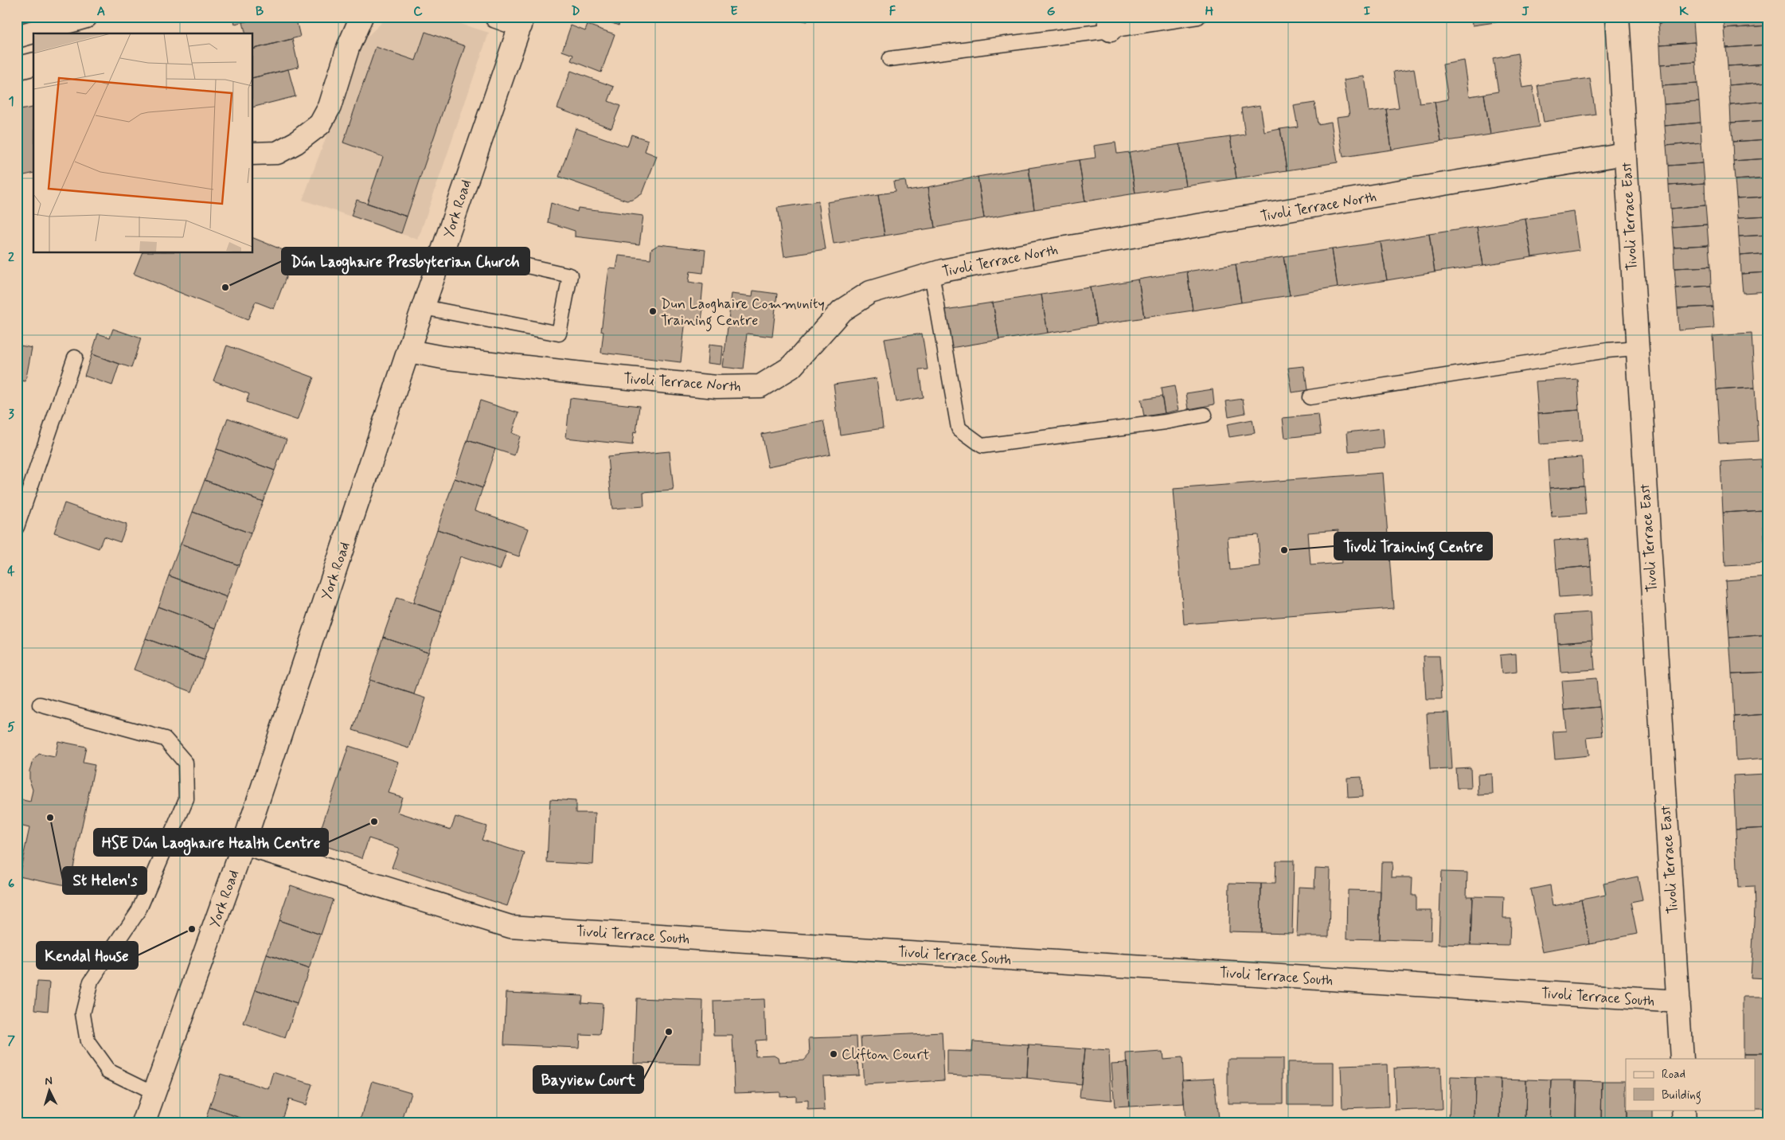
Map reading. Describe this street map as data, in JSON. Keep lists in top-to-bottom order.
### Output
{
  "streets": {
    "street": [
      "Tivoli Terrace North",
      "York Road",
      "Tivoli Terrace East",
      "Tivoli Terrace South"
    ]
  },
  "crossings": [
    ["Tivoli Terrace North", "York Road"],
    ["Tivoli Terrace North", "Tivoli Terrace East"],
    ["York Road", "Tivoli Terrace South"],
    ["Tivoli Terrace East", "Tivoli Terrace South"]
  ],
  "places": [
    "Dún Laoghaire Presbyterian Church",
    "Dun Laoghaire Community Training Centre",
    "Tivoli Training Centre",
    "St Helen's",
    "HSE Dún Laoghaire Health Centre",
    "Kendal House",
    "Bayview Court",
    "Clifton Court"
  ],
  "legend": ["Road", "Building"],
  "north": "top",
  "grid": {
    "columns": [
      "A",
      "B",
      "C",
      "D",
      "E",
      "F",
      "G",
      "H",
      "I",
      "J",
      "K"
    ],
    "rows": [
      "1",
      "2",
      "3",
      "4",
      "5",
      "6",
      "7"
    ]
  }
}
